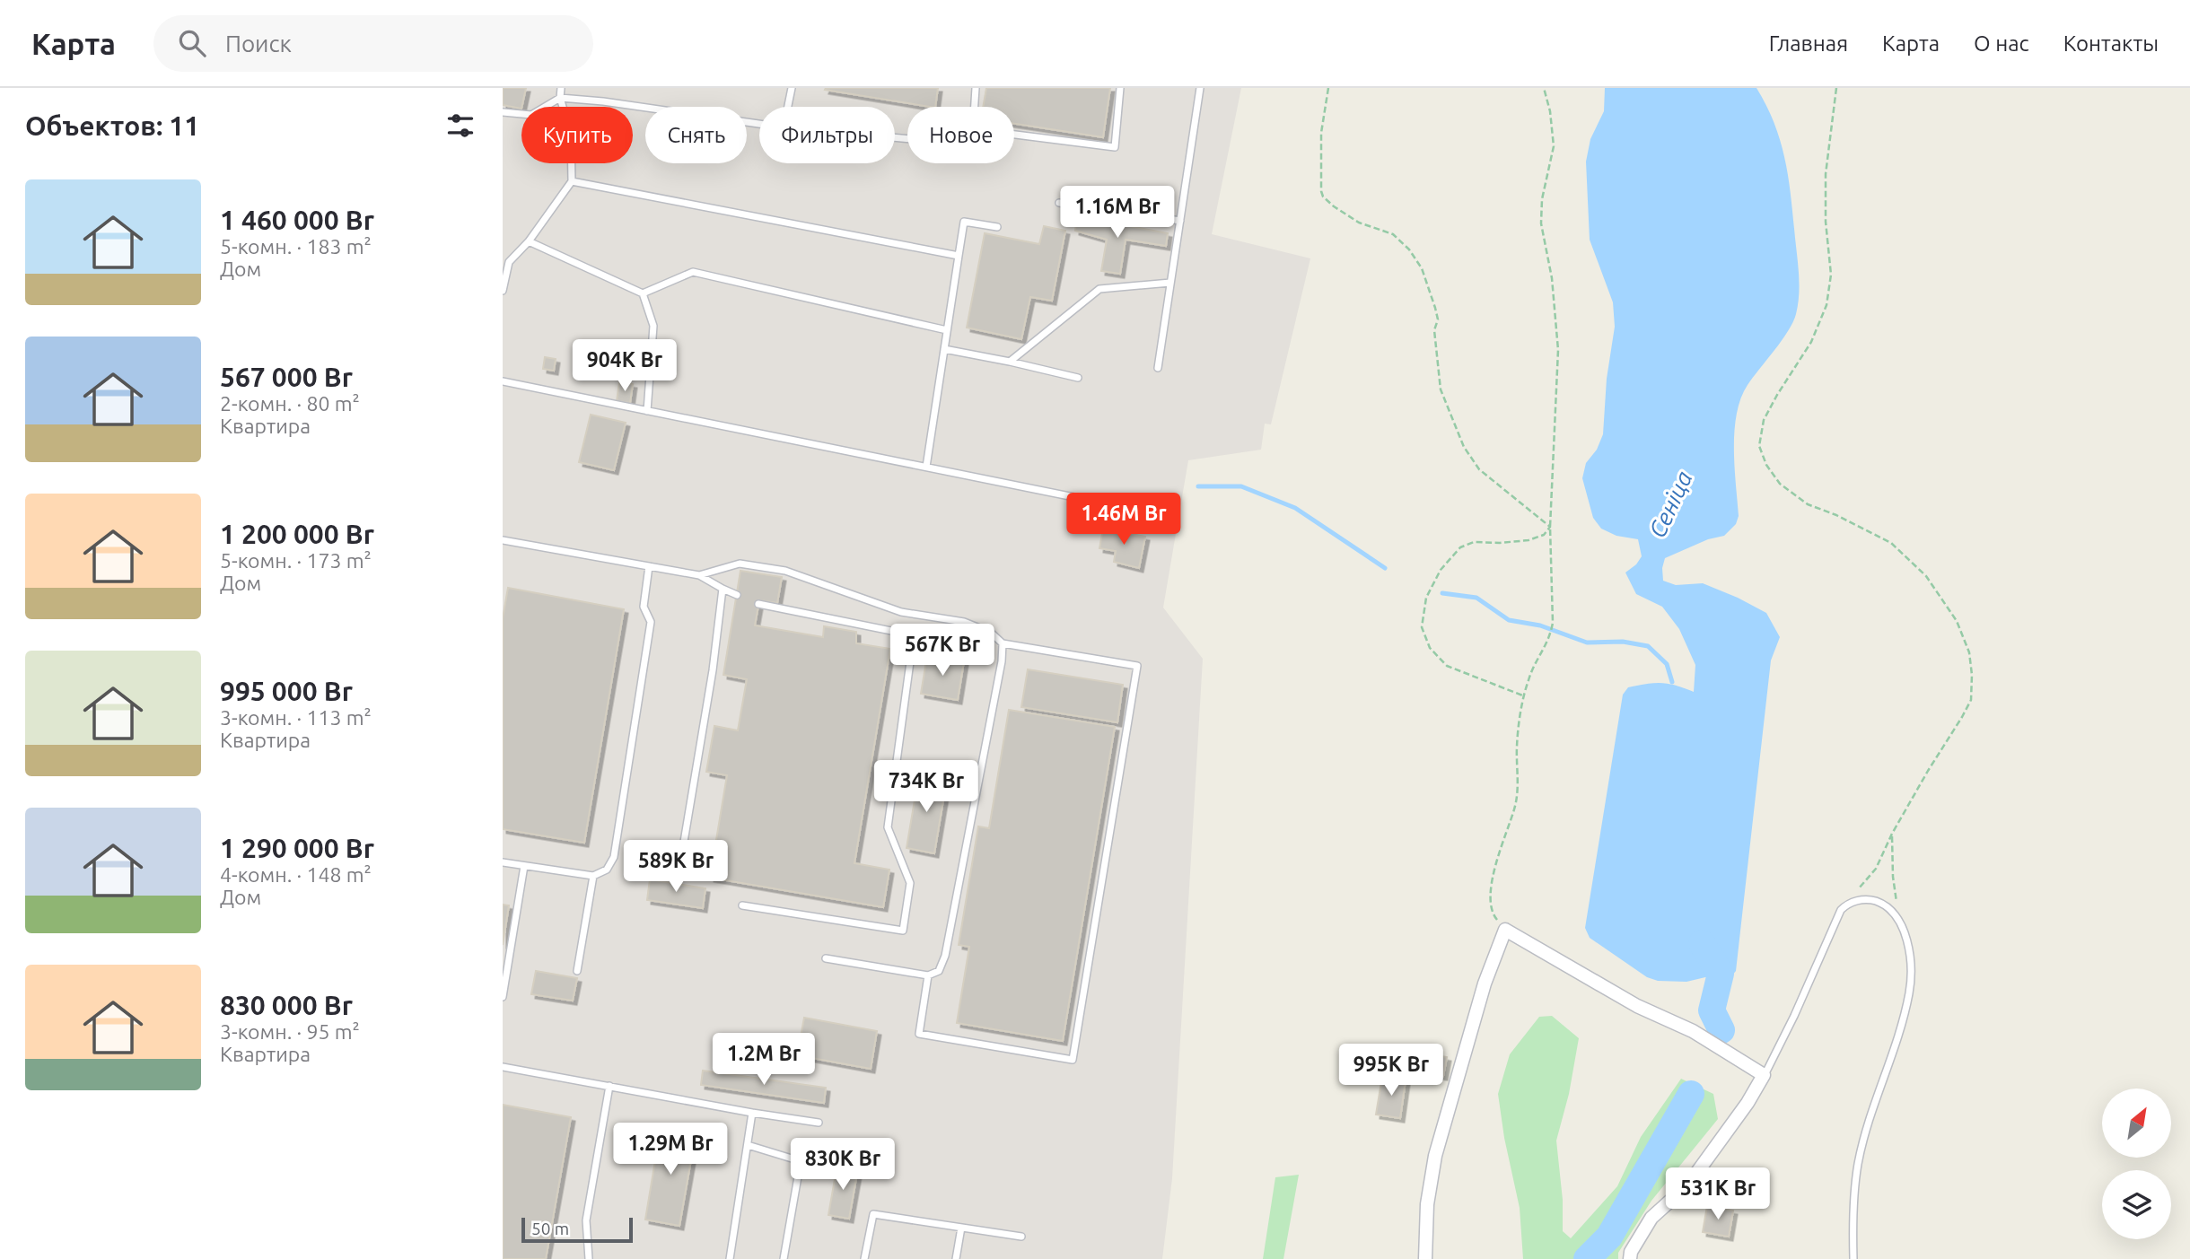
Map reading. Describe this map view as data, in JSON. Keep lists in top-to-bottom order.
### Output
{
  "water": ["Сеніца"],
  "scale_bar": "50 m",
  "north": "top right",
  "page": {
    "header": "Карта",
    "search": "Поиск",
    "nav": [
      "Главная",
      "Карта",
      "О нас",
      "Контакты"
    ],
    "heading": "Объектов: 11",
    "chip": [
      "Купить",
      "Снять",
      "Фильтры",
      "Новое"
    ],
    "list": [
      {
        "name": "1 460 000 Br",
        "note": "5-комн. · 183 m² · Дом"
      },
      {
        "name": "567 000 Br",
        "note": "2-комн. · 80 m² · Квартира"
      },
      {
        "name": "1 200 000 Br",
        "note": "5-комн. · 173 m² · Дом"
      },
      {
        "name": "995 000 Br",
        "note": "3-комн. · 113 m² · Квартира"
      },
      {
        "name": "1 290 000 Br",
        "note": "4-комн. · 148 m² · Дом"
      },
      {
        "name": "830 000 Br",
        "note": "3-комн. · 95 m² · Квартира"
      }
    ],
    "price": [
      "1.16M Br",
      "904K Br",
      "1.46M Br",
      "567K Br",
      "734K Br",
      "589K Br",
      "1.2M Br",
      "995K Br",
      "1.29M Br",
      "830K Br",
      "531K Br"
    ],
    "scale": "50 m"
  }
}
